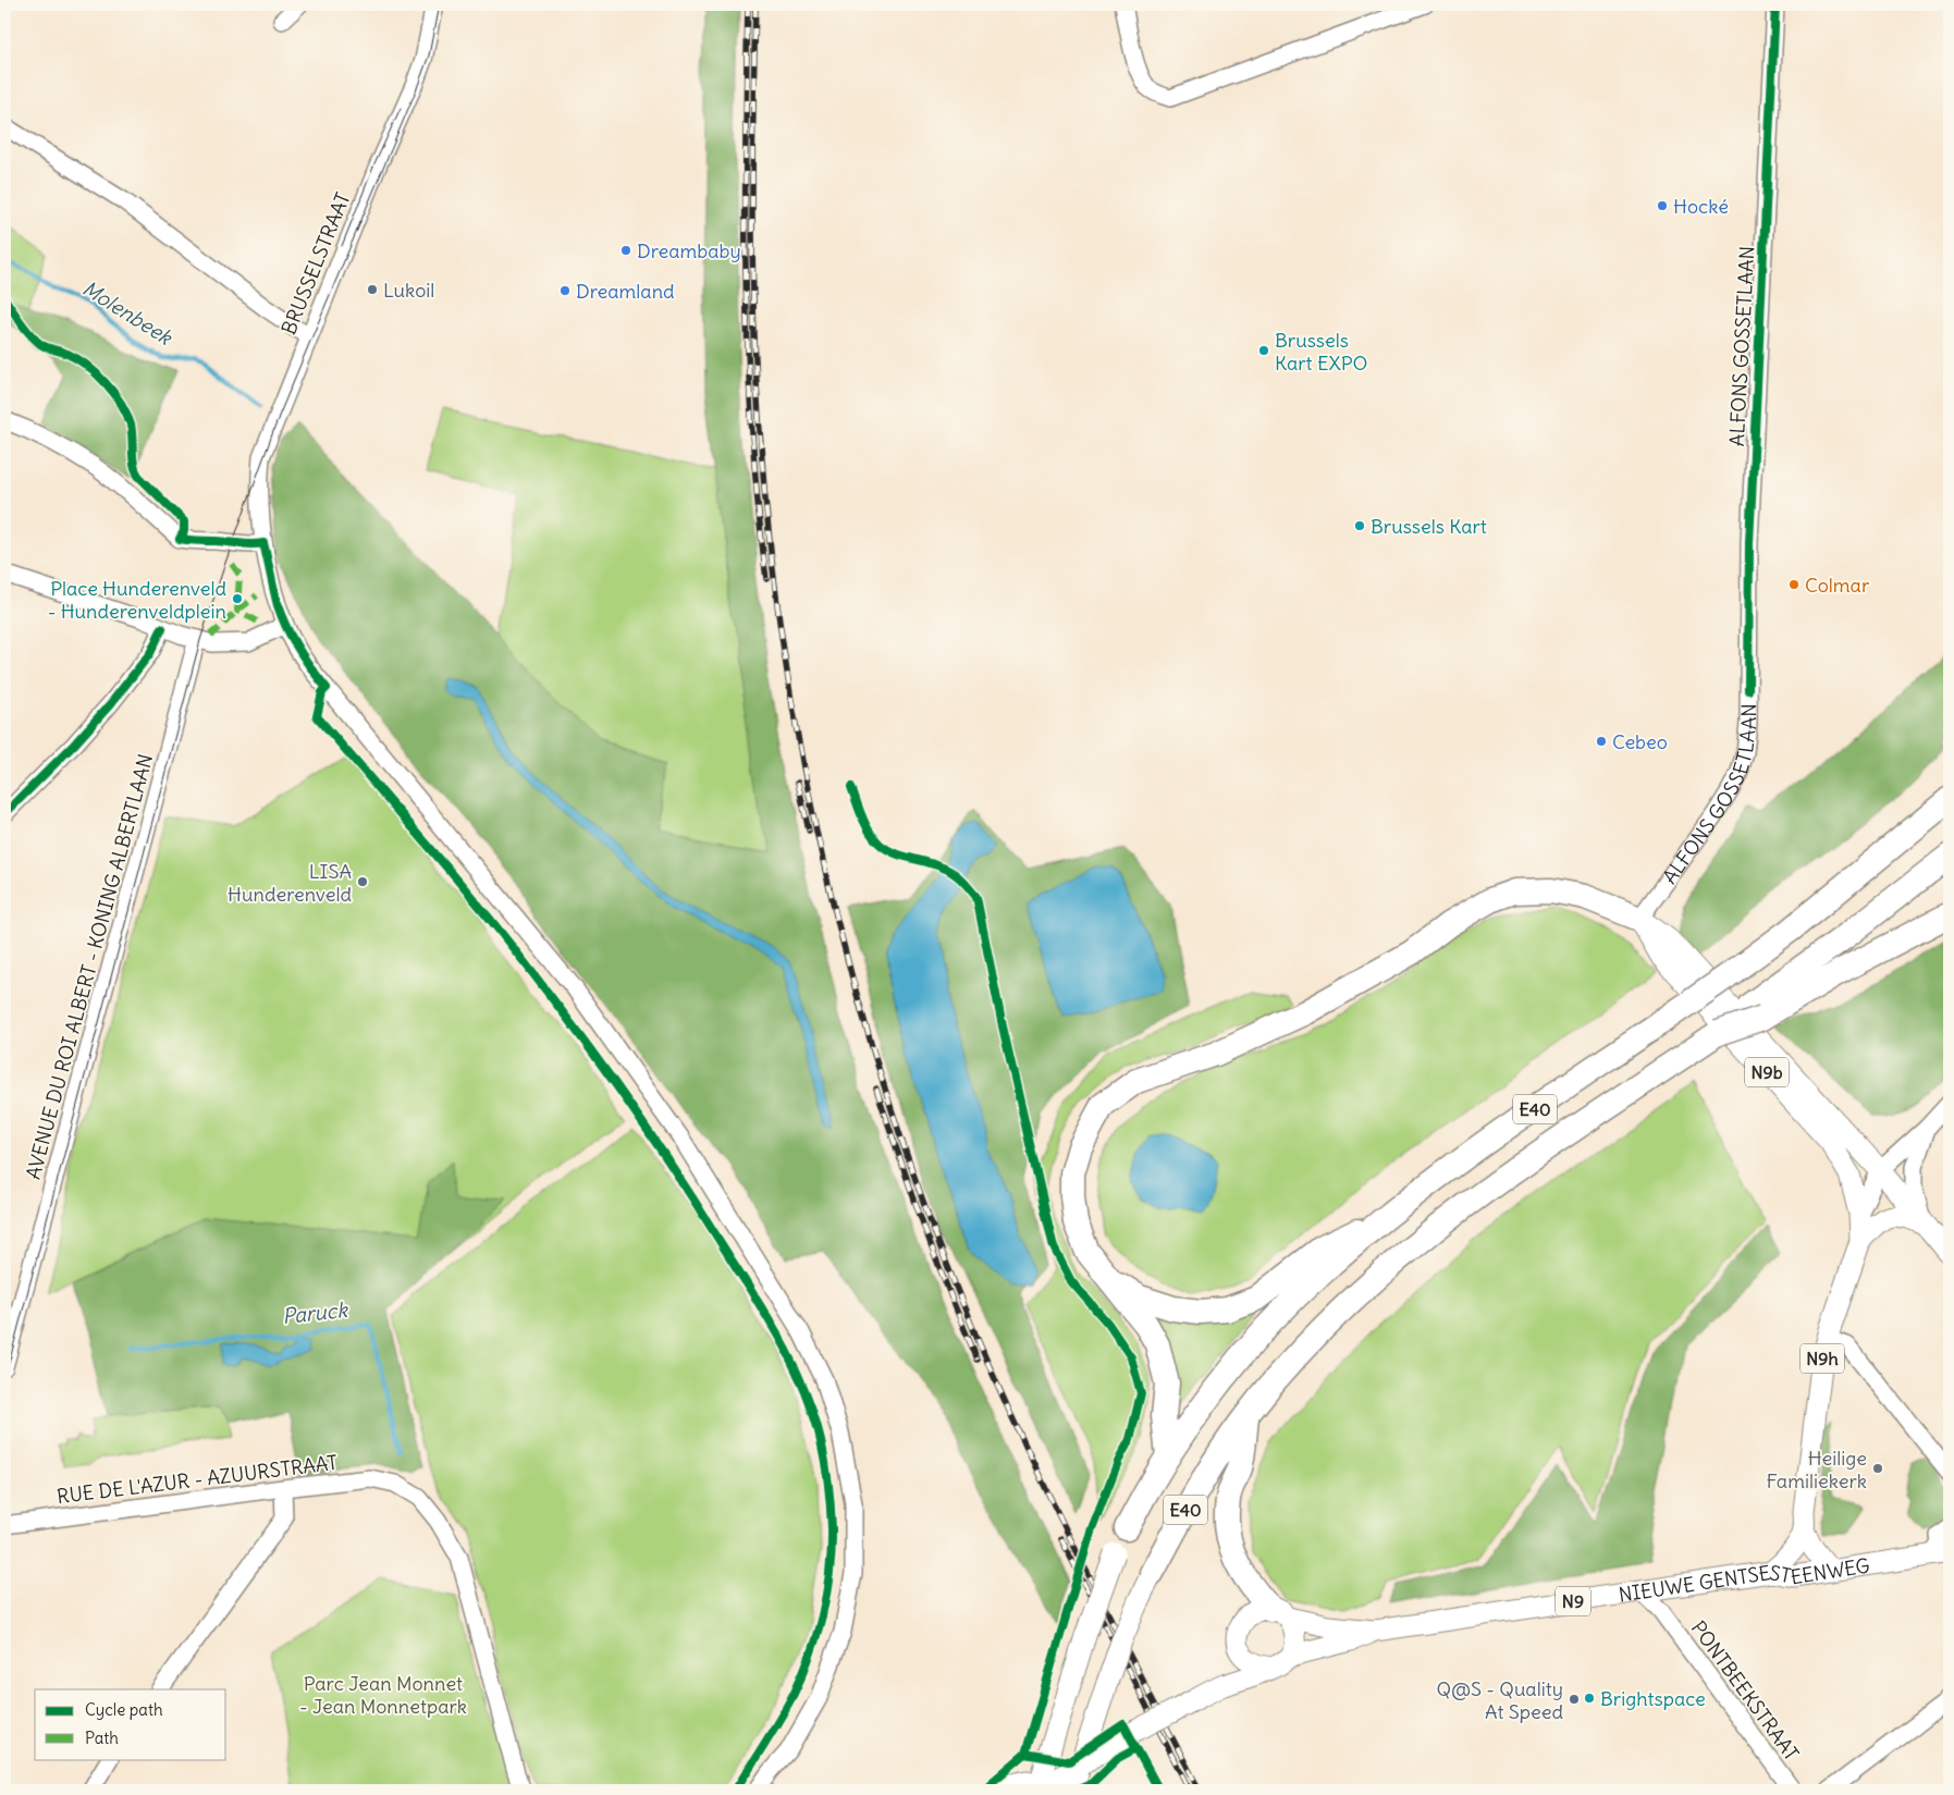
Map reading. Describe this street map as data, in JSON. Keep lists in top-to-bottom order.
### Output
{
  "streets": {
    "highway": ["E40"],
    "main road": [
      "N9b",
      "N9h",
      "NIEUWE GENTSESTEENWEG",
      "N9"
    ],
    "street": [
      "BRUSSELSTRAAT",
      "ALFONS GOSSETLAAN",
      "AVENUE DU ROI ALBERT - KONING ALBERTLAAN",
      "RUE DE L'AZUR - AZUURSTRAAT",
      "PONTBEEKSTRAAT"
    ]
  },
  "crossings": [
    ["ALFONS GOSSETLAAN", "N9b"],
    ["N9b", "N9h"],
    ["N9h", "NIEUWE GENTSESTEENWEG"],
    ["NIEUWE GENTSESTEENWEG", "PONTBEEKSTRAAT"]
  ],
  "water": ["Molenbeek", "Paruck"],
  "parks": ["Parc Jean Monnet - Jean Monnetpark"],
  "places": [
    "Hocké",
    "Dreambaby",
    "Lukoil",
    "Dreamland",
    "Brussels Kart EXPO",
    "Brussels Kart",
    "Colmar",
    "Place Hunderenveld - Hunderenveldplein",
    "Cebeo",
    "LISA Hunderenveld",
    "Heilige Familiekerk",
    "Brightspace",
    "Q@S - Quality At Speed"
  ],
  "legend": ["Cycle path", "Path"]
}
